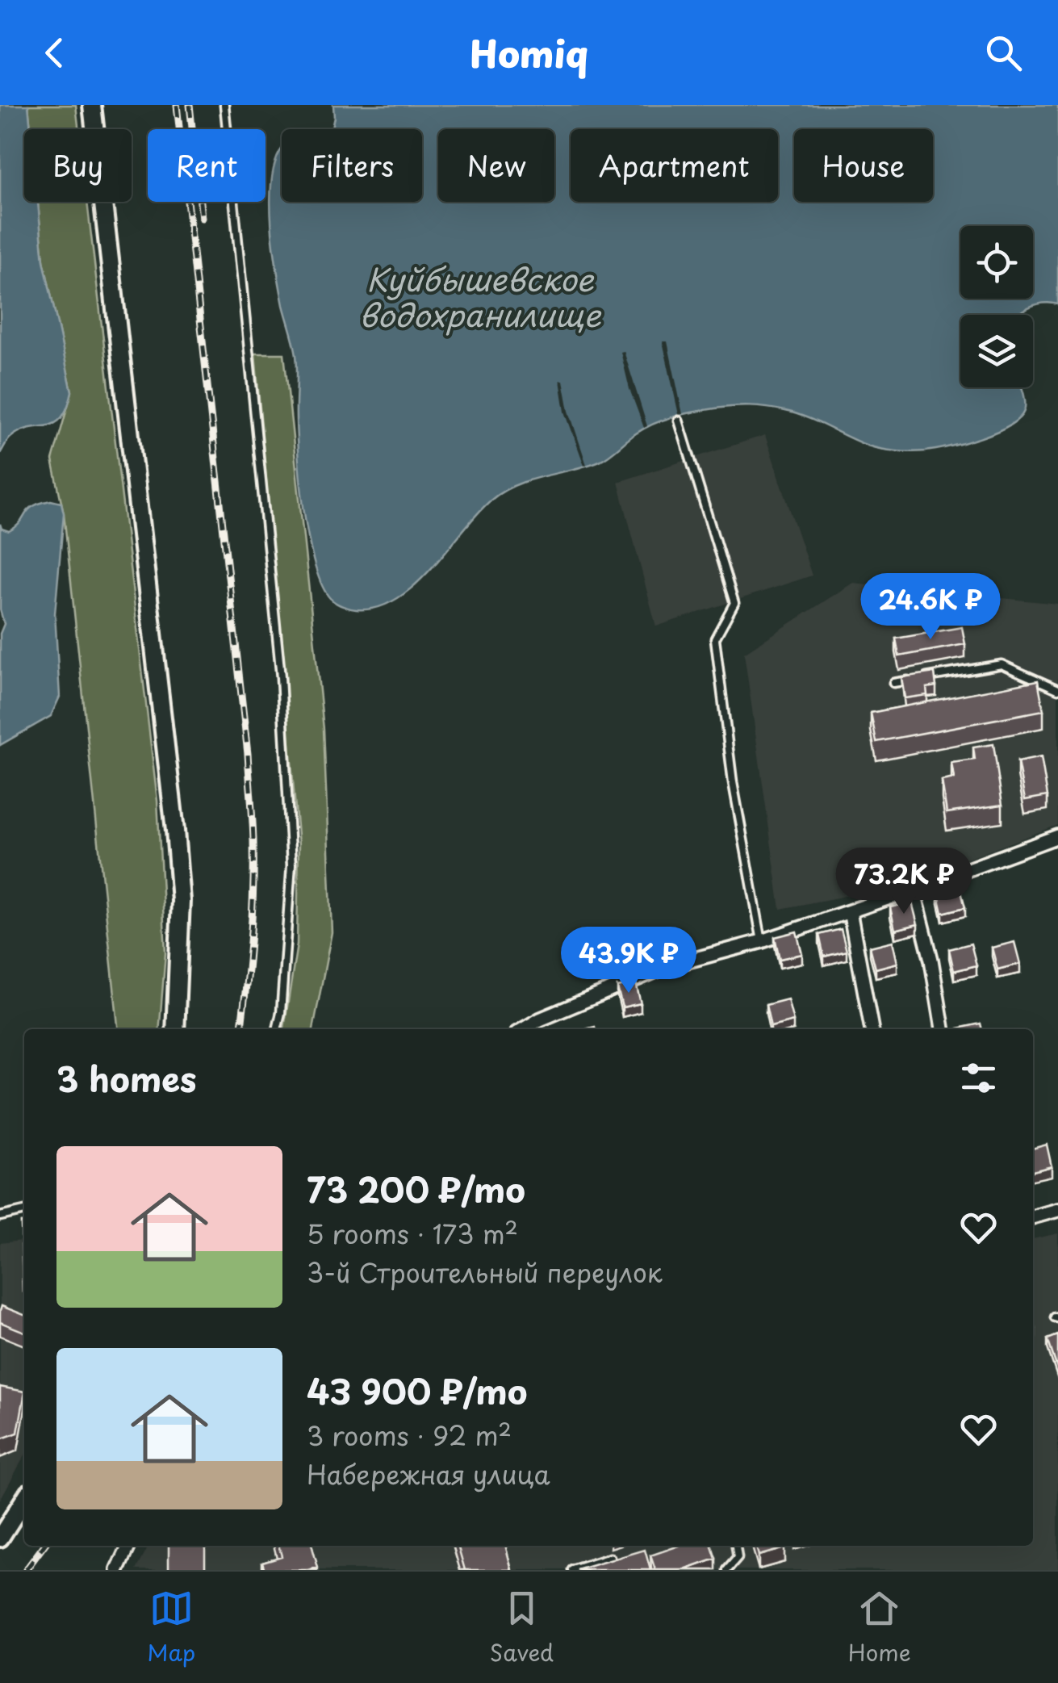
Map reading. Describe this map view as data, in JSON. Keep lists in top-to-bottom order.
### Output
{
  "water": ["Куйбышевское водохранилище"],
  "page": {
    "header": "Homiq",
    "chip": [
      "Buy",
      "Rent",
      "Filters",
      "New",
      "Apartment",
      "House"
    ],
    "price": ["24.6K ₽", "73.2K ₽", "43.9K ₽"],
    "heading": "3 homes",
    "list": [
      {
        "name": "73 200 ₽/mo",
        "note": "5 rooms · 173 m² · 3-й Строительный переулок"
      },
      {
        "name": "43 900 ₽/mo",
        "note": "3 rooms · 92 m² · Набережная улица"
      }
    ],
    "tabs": ["Map", "Saved", "Home"]
  }
}
